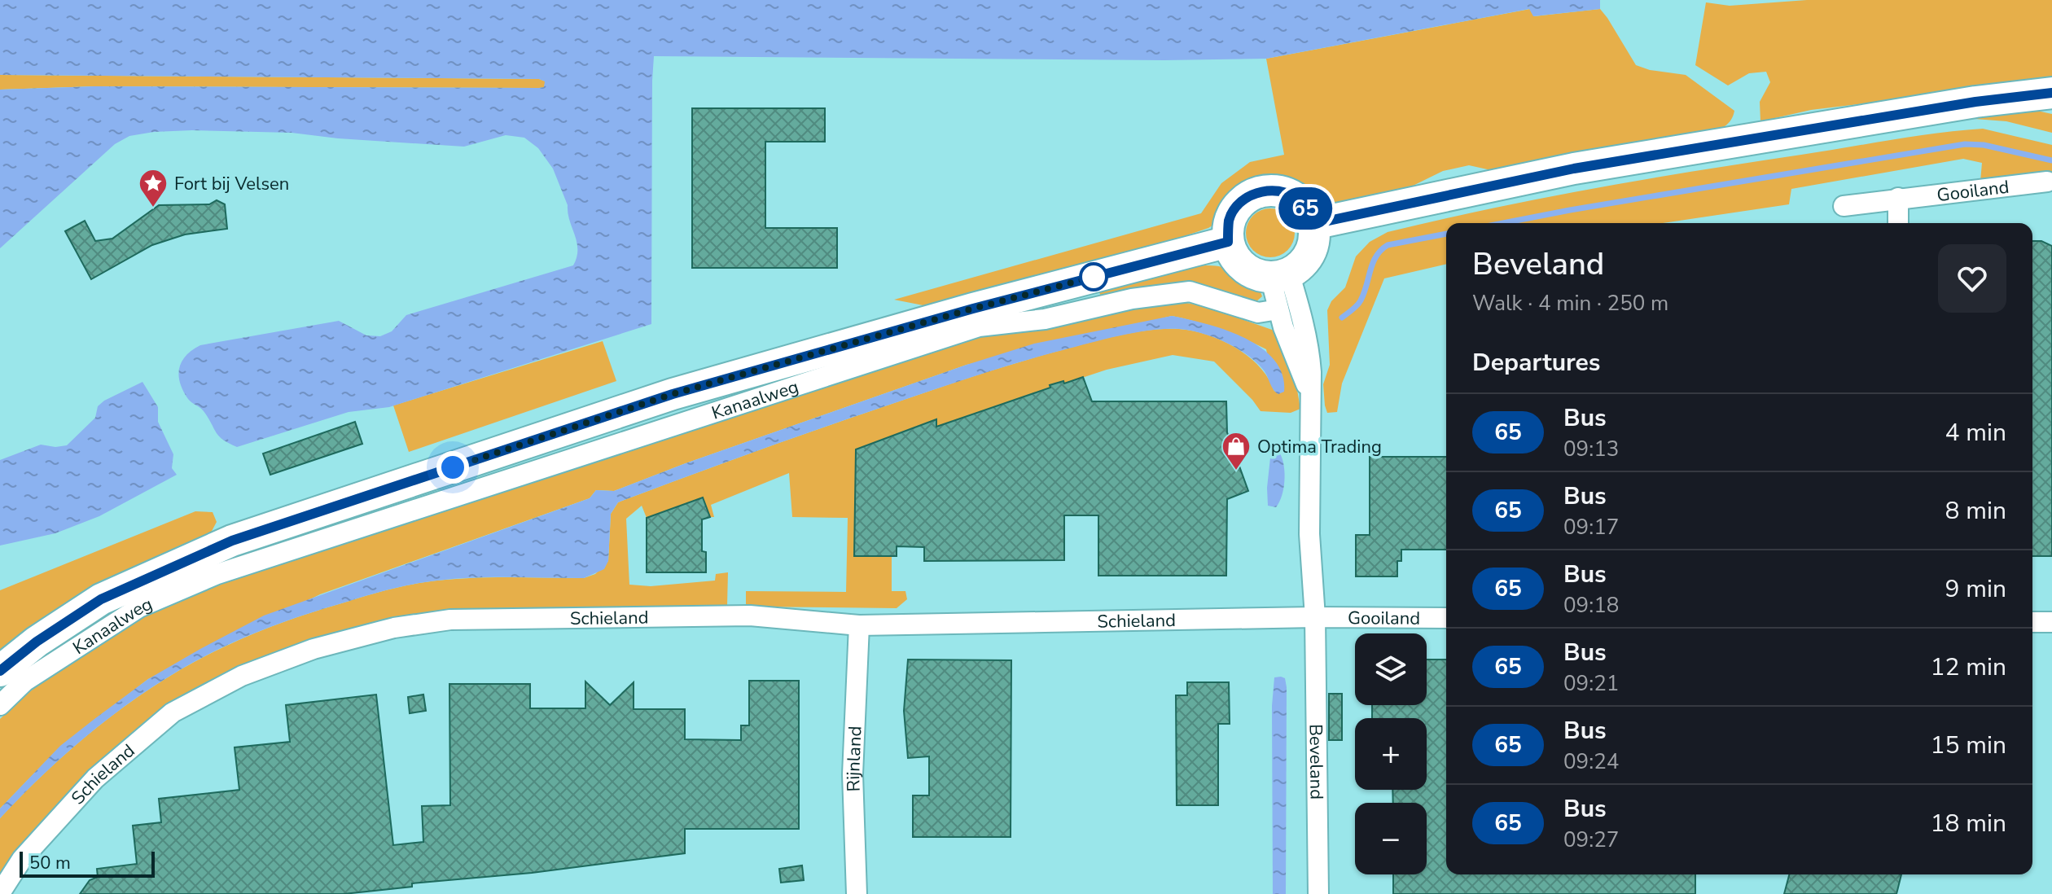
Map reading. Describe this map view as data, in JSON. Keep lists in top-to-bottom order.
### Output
{
  "streets": {
    "main road": ["Kanaalweg"],
    "street": [
      "Gooiland",
      "Schieland",
      "Rijnland",
      "Beveland"
    ]
  },
  "crossings": [
    ["Gooiland", "Schieland"],
    ["Gooiland", "Beveland"],
    ["Kanaalweg", "Beveland"],
    ["Schieland", "Rijnland"],
    ["Schieland", "Beveland"]
  ],
  "places": {
    "place": ["Fort bij Velsen"],
    "shop": ["Optima Trading"]
  },
  "lines": ["bus line 65"],
  "scale_bar": "50 m",
  "page": {
    "on_map": "65",
    "heading": [
      ["Beveland", "Walk · 4 min · 250 m"],
      "Departures"
    ],
    "list": [
      {
        "mark": "65",
        "name": "Bus",
        "note": "09:13",
        "value": "4 min"
      },
      {
        "mark": "65",
        "name": "Bus",
        "note": "09:17",
        "value": "8 min"
      },
      {
        "mark": "65",
        "name": "Bus",
        "note": "09:18",
        "value": "9 min"
      },
      {
        "mark": "65",
        "name": "Bus",
        "note": "09:21",
        "value": "12 min"
      },
      {
        "mark": "65",
        "name": "Bus",
        "note": "09:24",
        "value": "15 min"
      },
      {
        "mark": "65",
        "name": "Bus",
        "note": "09:27",
        "value": "18 min"
      }
    ],
    "map_buttons": ["+", "−"],
    "scale": "50 m"
  }
}
